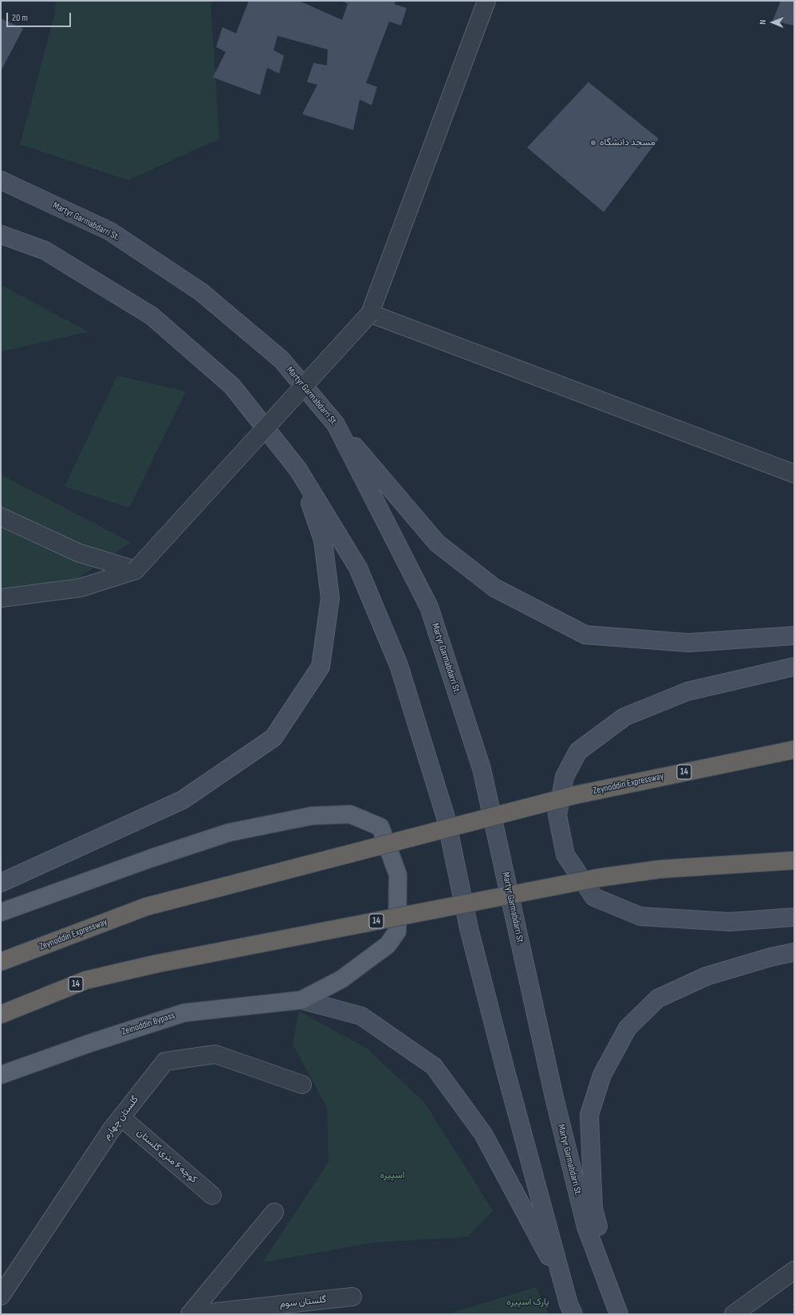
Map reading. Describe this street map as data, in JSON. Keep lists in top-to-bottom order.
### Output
{
  "streets": {
    "highway": ["14", "Zeynoddin Expressway"],
    "main road": ["Martyr Garmabdarri St.", "Zeinoddin Bypass"],
    "street": ["گلستان چهارم", "کوچه ۶ متری گلستان", "گلستان سوم"]
  },
  "crossings": [
    ["گلستان چهارم", "کوچه ۶ متری گلستان"]
  ],
  "parks": ["اسپیره", "پارک اسپیره"],
  "places": ["مسجد دانشگاه"],
  "scale_bar": "20 m",
  "north": "left"
}
